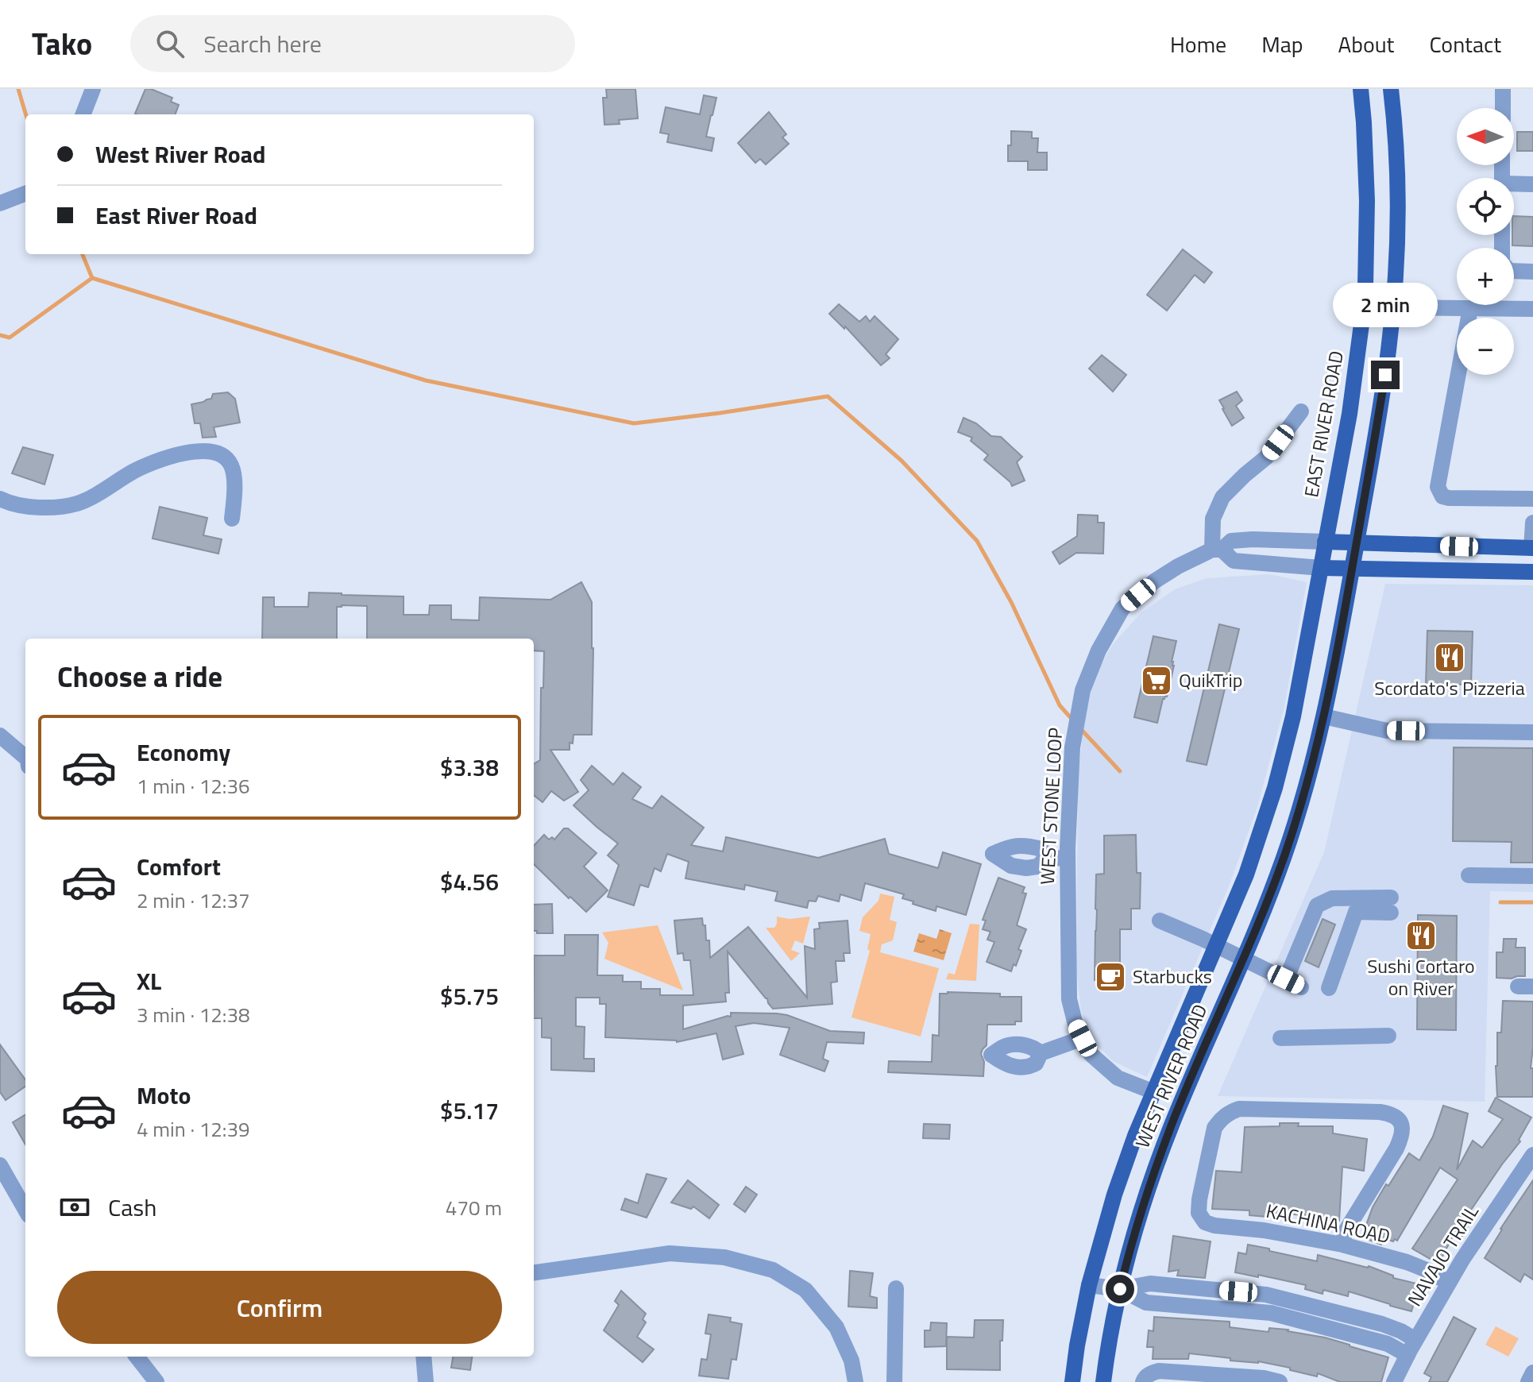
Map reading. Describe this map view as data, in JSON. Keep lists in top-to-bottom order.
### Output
{
  "streets": {
    "main road": ["EAST RIVER ROAD", "WEST RIVER ROAD"],
    "street": ["WEST STONE LOOP", "KACHINA ROAD", "NAVAJO TRAIL"]
  },
  "crossings": [
    ["EAST RIVER ROAD", "WEST STONE LOOP"],
    ["EAST RIVER ROAD", "WEST RIVER ROAD"],
    ["WEST STONE LOOP", "WEST RIVER ROAD"],
    ["KACHINA ROAD", "NAVAJO TRAIL"]
  ],
  "places": {
    "restaurant": ["Scordato's Pizzeria", "Sushi Cortaro on River"],
    "supermarket": ["QuikTrip"],
    "cafe": ["Starbucks"]
  },
  "north": "left",
  "page": {
    "header": "Tako",
    "search": "Search here",
    "nav": [
      "Home",
      "Map",
      "About",
      "Contact"
    ],
    "map_buttons": ["+", "−"],
    "banner": ["West River Road", "East River Road"],
    "bubble": "2 min",
    "heading": "Choose a ride",
    "list": [
      {
        "name": "Economy",
        "note": "1 min · 12:36",
        "value": "$3.38"
      },
      {
        "name": "Comfort",
        "note": "2 min · 12:37",
        "value": "$4.56"
      },
      {
        "name": "XL",
        "note": "3 min · 12:38",
        "value": "$5.75"
      },
      {
        "name": "Moto",
        "note": "4 min · 12:39",
        "value": "$5.17"
      }
    ],
    "pay": ["Cash", "470 m"],
    "buttons": "Confirm"
  }
}
